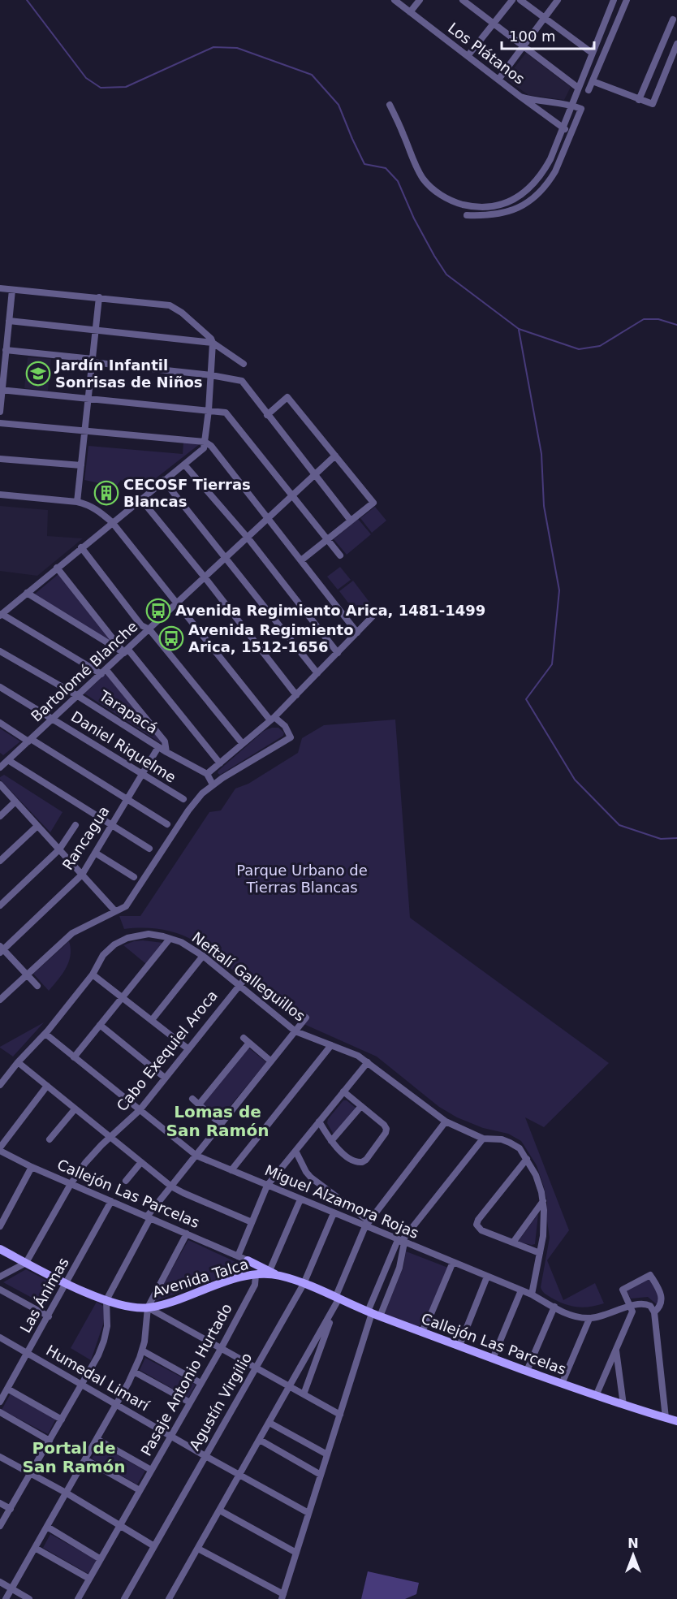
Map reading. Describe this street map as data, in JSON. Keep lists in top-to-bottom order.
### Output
{
  "streets": {
    "main road": ["Callejón Las Parcelas", "Avenida Talca"],
    "street": [
      "Los Plátanos",
      "Bartolomé Blanche",
      "Tarapacá",
      "Daniel Riquelme",
      "Rancagua",
      "Neftalí Galleguillos",
      "Cabo Exequiel Aroca",
      "Miguel Alzamora Rojas",
      "Las Ánimas",
      "Humedal Limarí",
      "Pasaje Antonio Hurtado",
      "Agustín Virgilio"
    ]
  },
  "crossings": [
    ["Bartolomé Blanche", "Tarapacá"],
    ["Bartolomé Blanche", "Daniel Riquelme"],
    ["Tarapacá", "Rancagua"],
    ["Daniel Riquelme", "Rancagua"],
    ["Neftalí Galleguillos", "Cabo Exequiel Aroca"],
    ["Neftalí Galleguillos", "Miguel Alzamora Rojas"],
    ["Cabo Exequiel Aroca", "Callejón Las Parcelas"],
    ["Cabo Exequiel Aroca", "Miguel Alzamora Rojas"],
    ["Cabo Exequiel Aroca", "Avenida Talca"],
    ["Callejón Las Parcelas", "Avenida Talca"],
    ["Callejón Las Parcelas", "Las Ánimas"],
    ["Callejón Las Parcelas", "Agustín Virgilio"],
    ["Miguel Alzamora Rojas", "Agustín Virgilio"],
    ["Avenida Talca", "Las Ánimas"],
    ["Avenida Talca", "Pasaje Antonio Hurtado"],
    ["Avenida Talca", "Agustín Virgilio"],
    ["Las Ánimas", "Humedal Limarí"],
    ["Humedal Limarí", "Pasaje Antonio Hurtado"],
    ["Humedal Limarí", "Agustín Virgilio"]
  ],
  "districts": ["Lomas de San Ramón", "Portal de San Ramón"],
  "parks": ["Parque Urbano de Tierras Blancas"],
  "places": {
    "school or university": ["Jardín Infantil Sonrisas de Niños"],
    "building": ["CECOSF Tierras Blancas"],
    "bus stop": ["Avenida Regimiento Arica, 1481-1499", "Avenida Regimiento Arica, 1512-1656"]
  },
  "scale_bar": "100 m",
  "north": "top"
}
